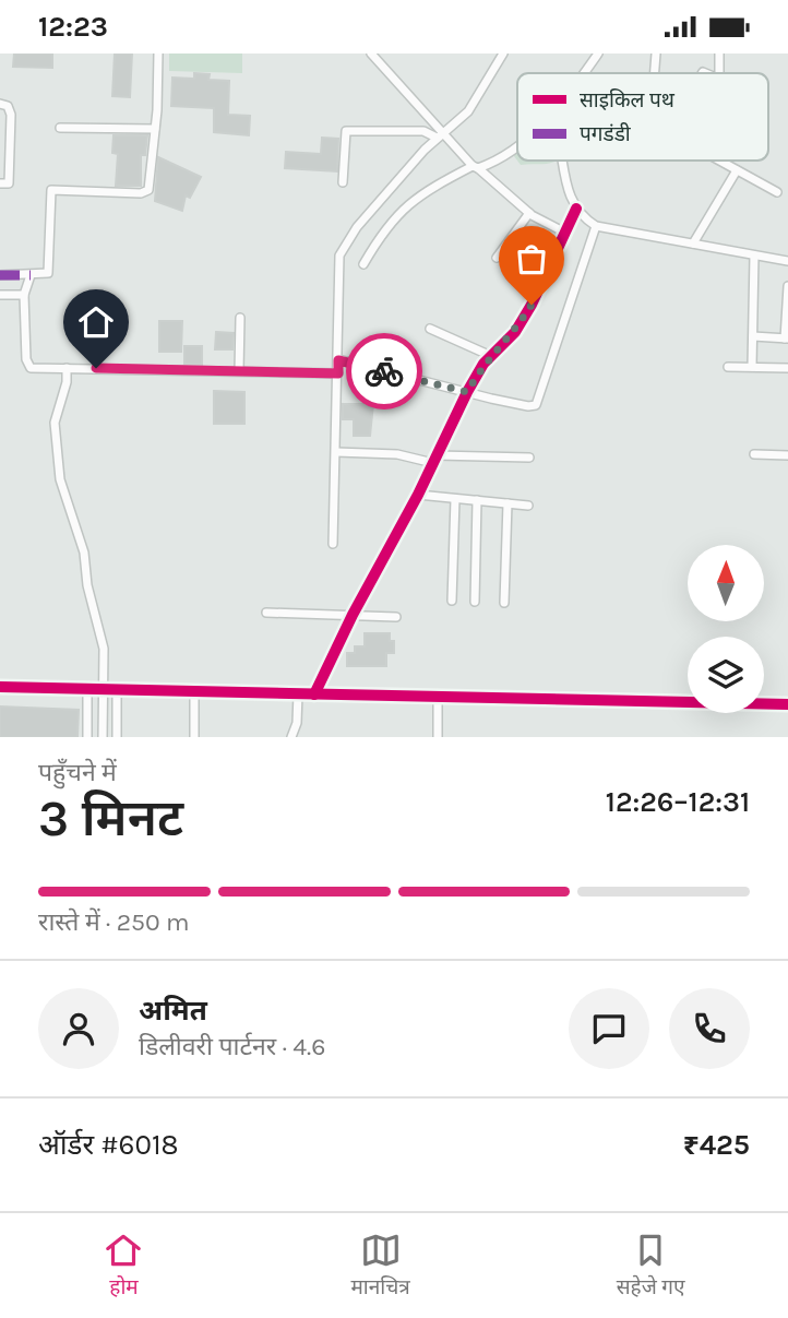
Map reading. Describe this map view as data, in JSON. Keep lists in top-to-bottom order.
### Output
{
  "legend": ["साइकिल पथ", "पगडंडी"],
  "north": "top",
  "page": {
    "status": "12:23",
    "heading": ["3 मिनट", "पहुँचने में", "12:26–12:31"],
    "panel": [
      "अमित",
      "डिलीवरी पार्टनर · 4.6",
      "ऑर्डर #6018",
      "₹425"
    ],
    "bar": "रास्ते में · 250 m",
    "tabs": ["होम", "मानचित्र", "सहेजे गए"]
  }
}
